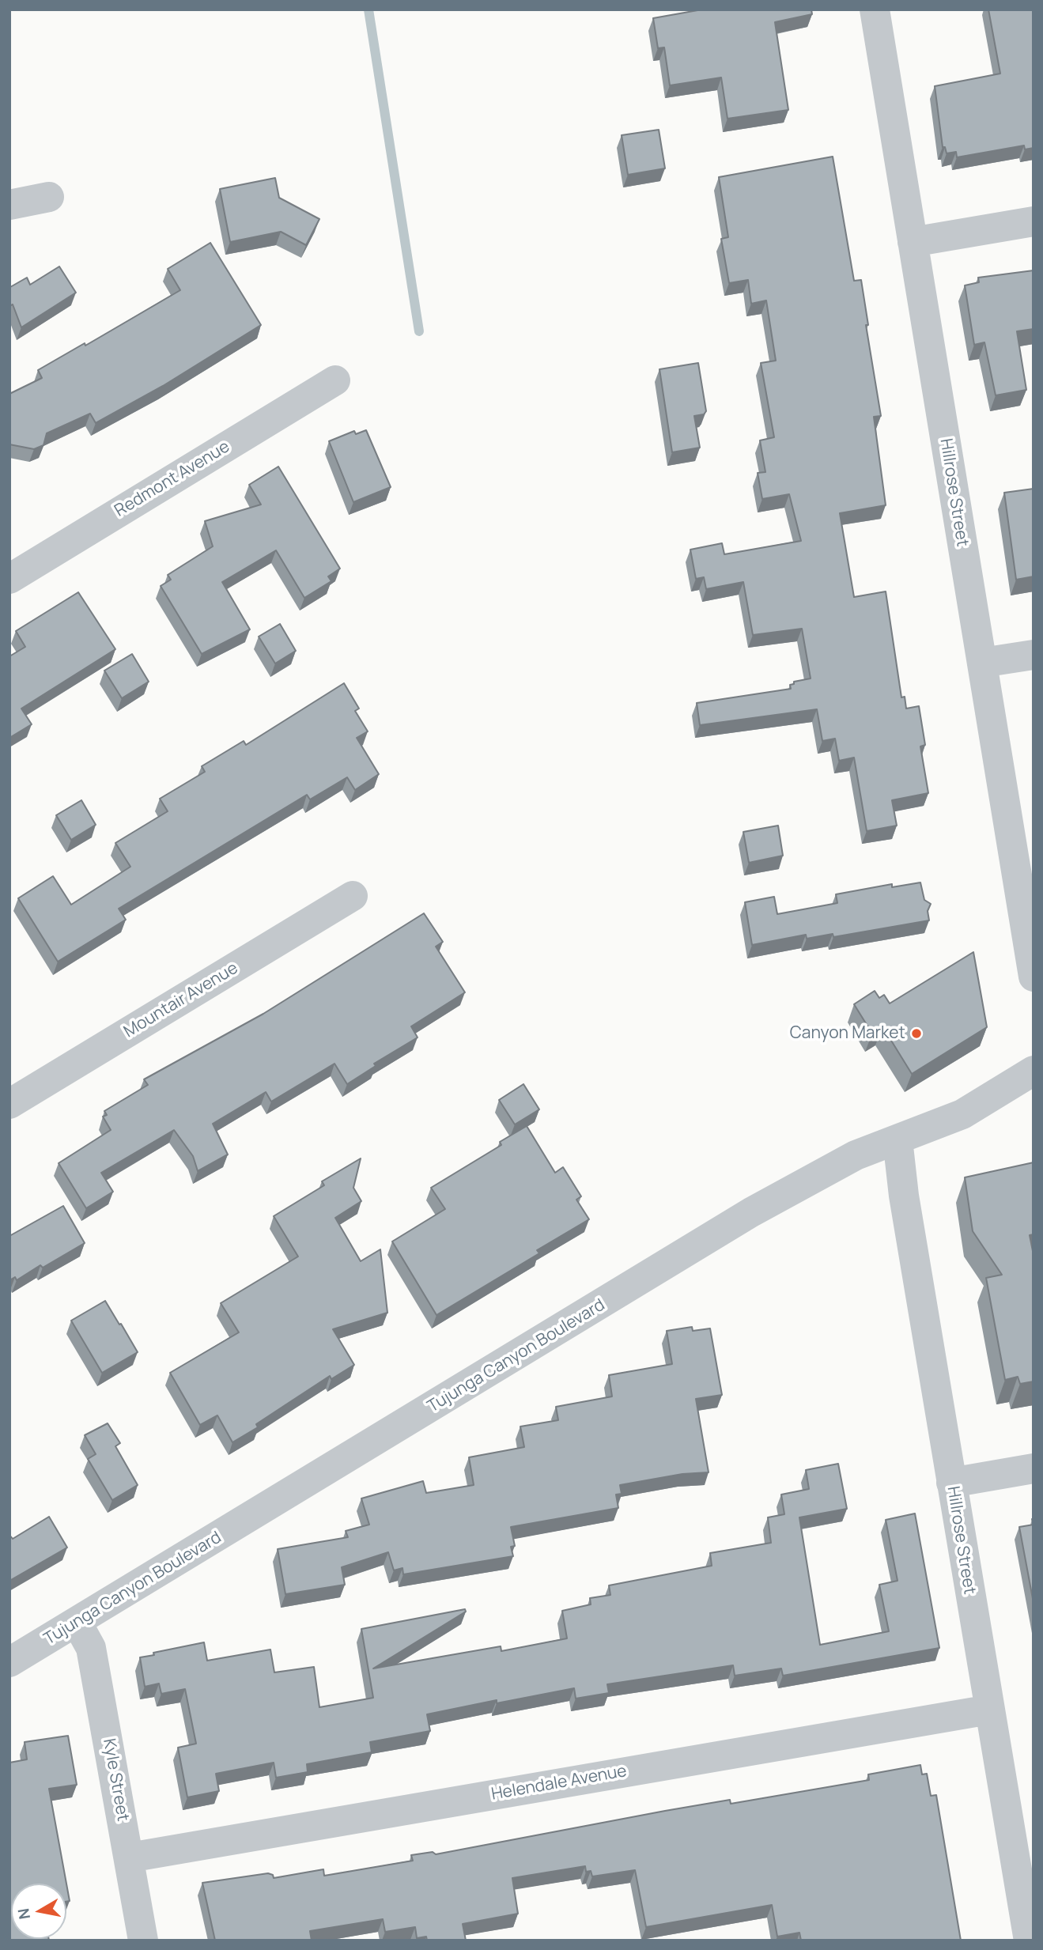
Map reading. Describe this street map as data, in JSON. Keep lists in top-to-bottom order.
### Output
{
  "streets": {
    "street": [
      "Redmont Avenue",
      "Hillrose Street",
      "Mountair Avenue",
      "Tujunga Canyon Boulevard",
      "Kyle Street",
      "Helendale Avenue"
    ]
  },
  "crossings": [
    ["Hillrose Street", "Tujunga Canyon Boulevard"],
    ["Hillrose Street", "Helendale Avenue"],
    ["Tujunga Canyon Boulevard", "Kyle Street"],
    ["Kyle Street", "Helendale Avenue"]
  ],
  "places": ["Canyon Market"],
  "north": "left"
}
